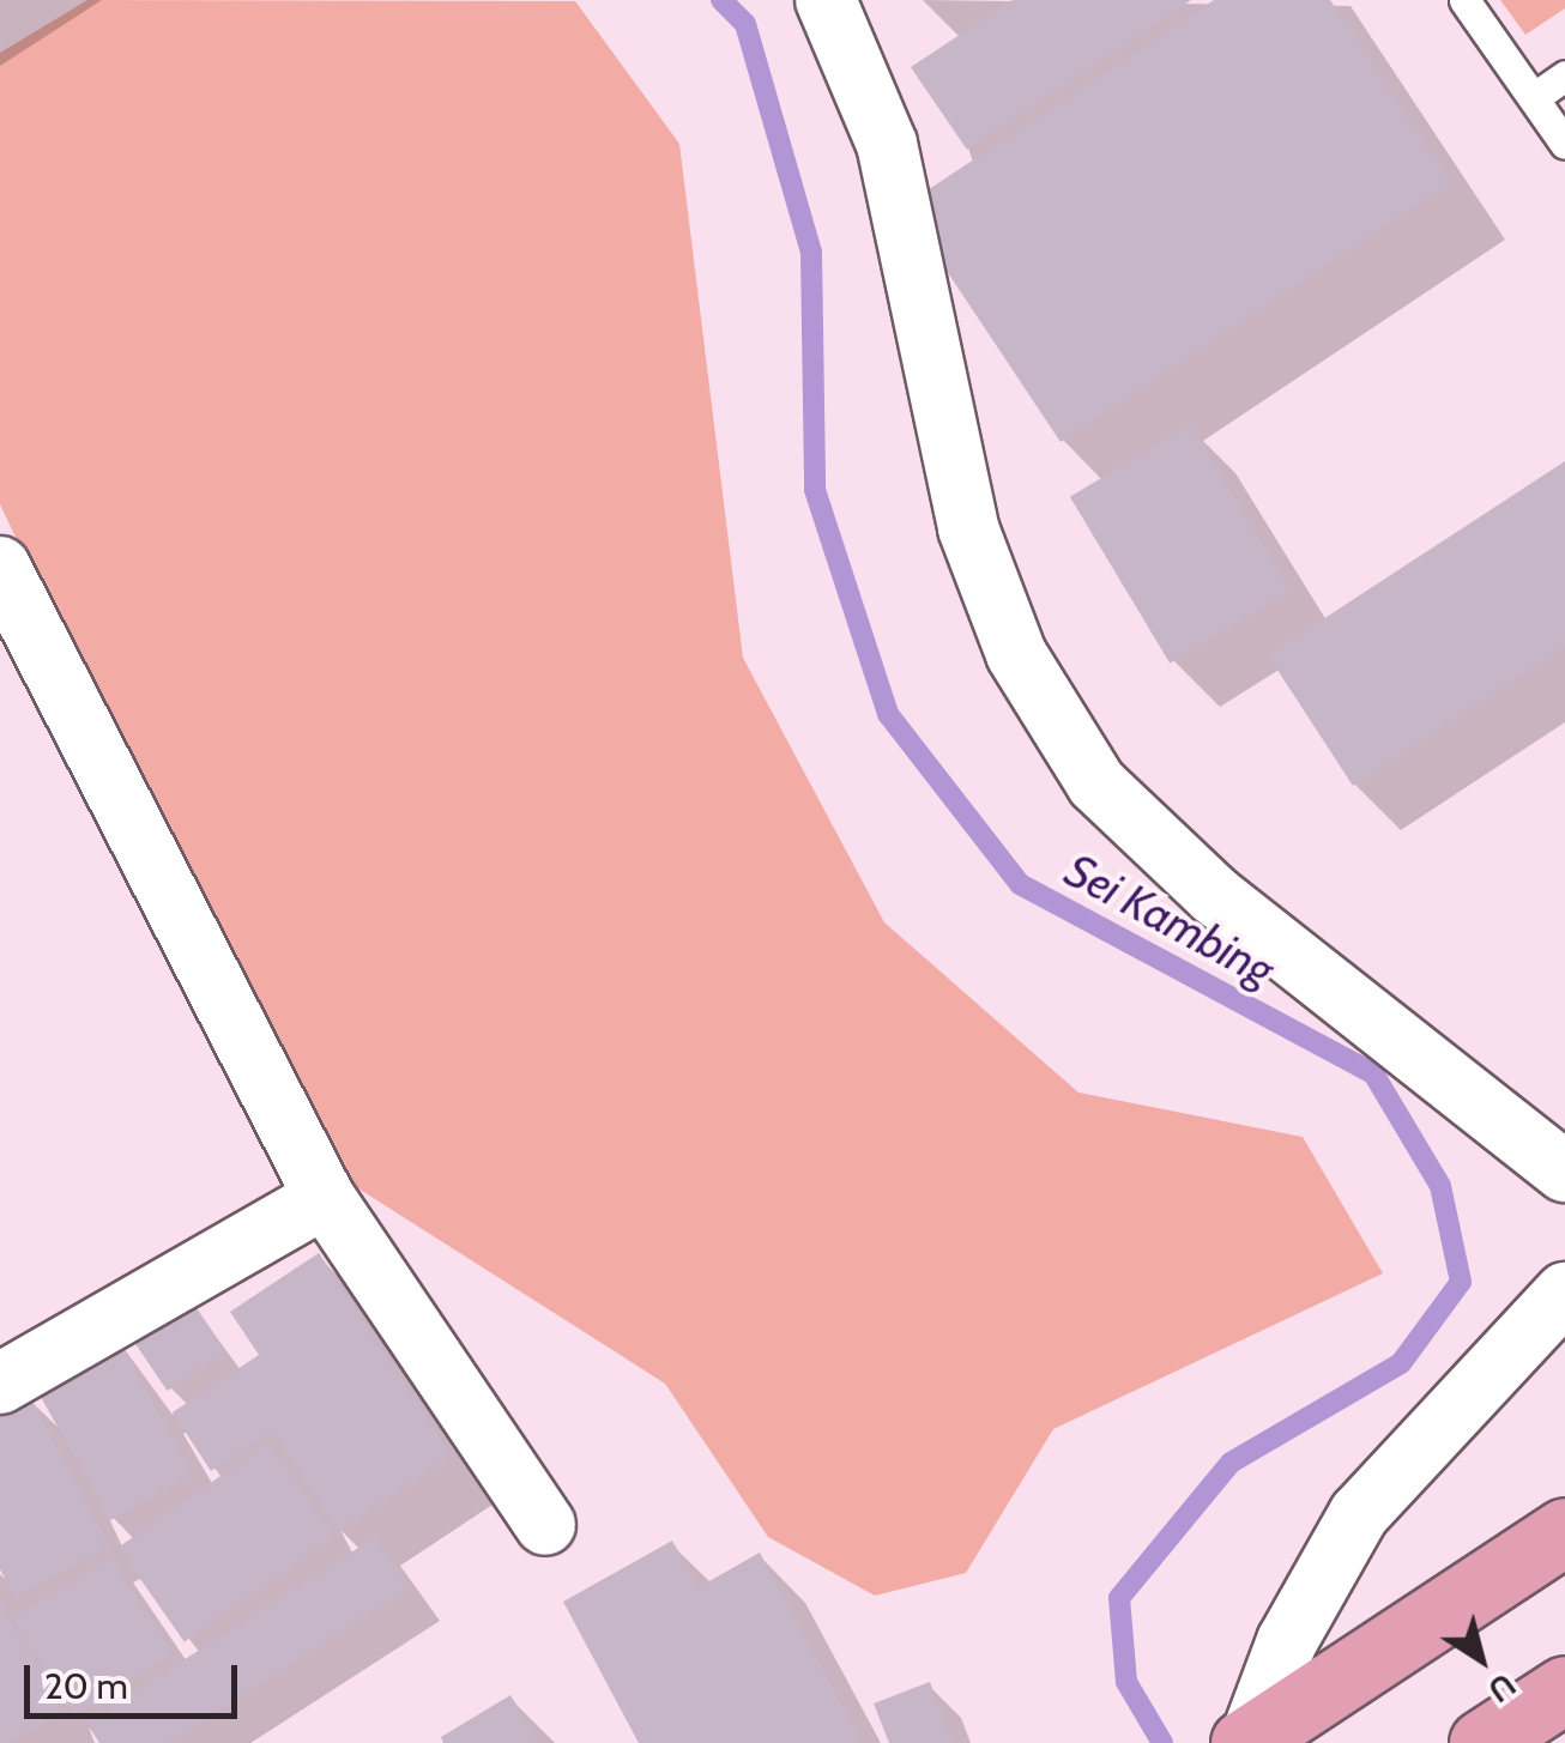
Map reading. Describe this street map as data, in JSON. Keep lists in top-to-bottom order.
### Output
{
  "water": ["Sei Kambing"],
  "scale_bar": "20 m",
  "north": "bottom right"
}
